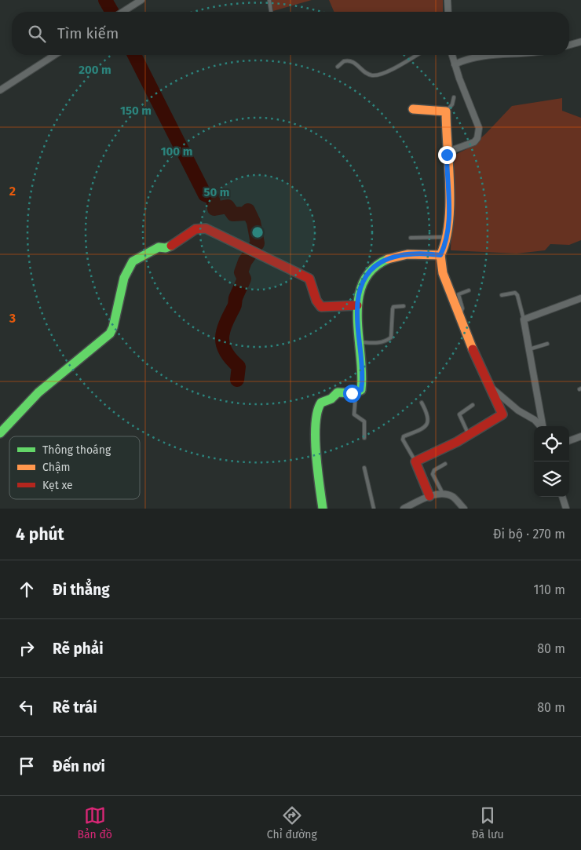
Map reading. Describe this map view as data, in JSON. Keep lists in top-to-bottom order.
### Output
{
  "legend": ["Thông thoáng", "Chậm", "Kẹt xe"],
  "page": {
    "search": "Tìm kiếm",
    "heading": ["4 phút", "Đi bộ · 270 m"],
    "list": [
      ["Đi thẳng", "110 m"],
      ["Rẽ phải", "80 m"],
      ["Rẽ trái", "80 m"],
      "Đến nơi"
    ],
    "nav": ["Bản đồ", "Chỉ đường", "Đã lưu"]
  },
  "grid": {
    "rows": ["2", "3"]
  },
  "rings": [
    "200 m",
    "150 m",
    "100 m",
    "50 m"
  ]
}
